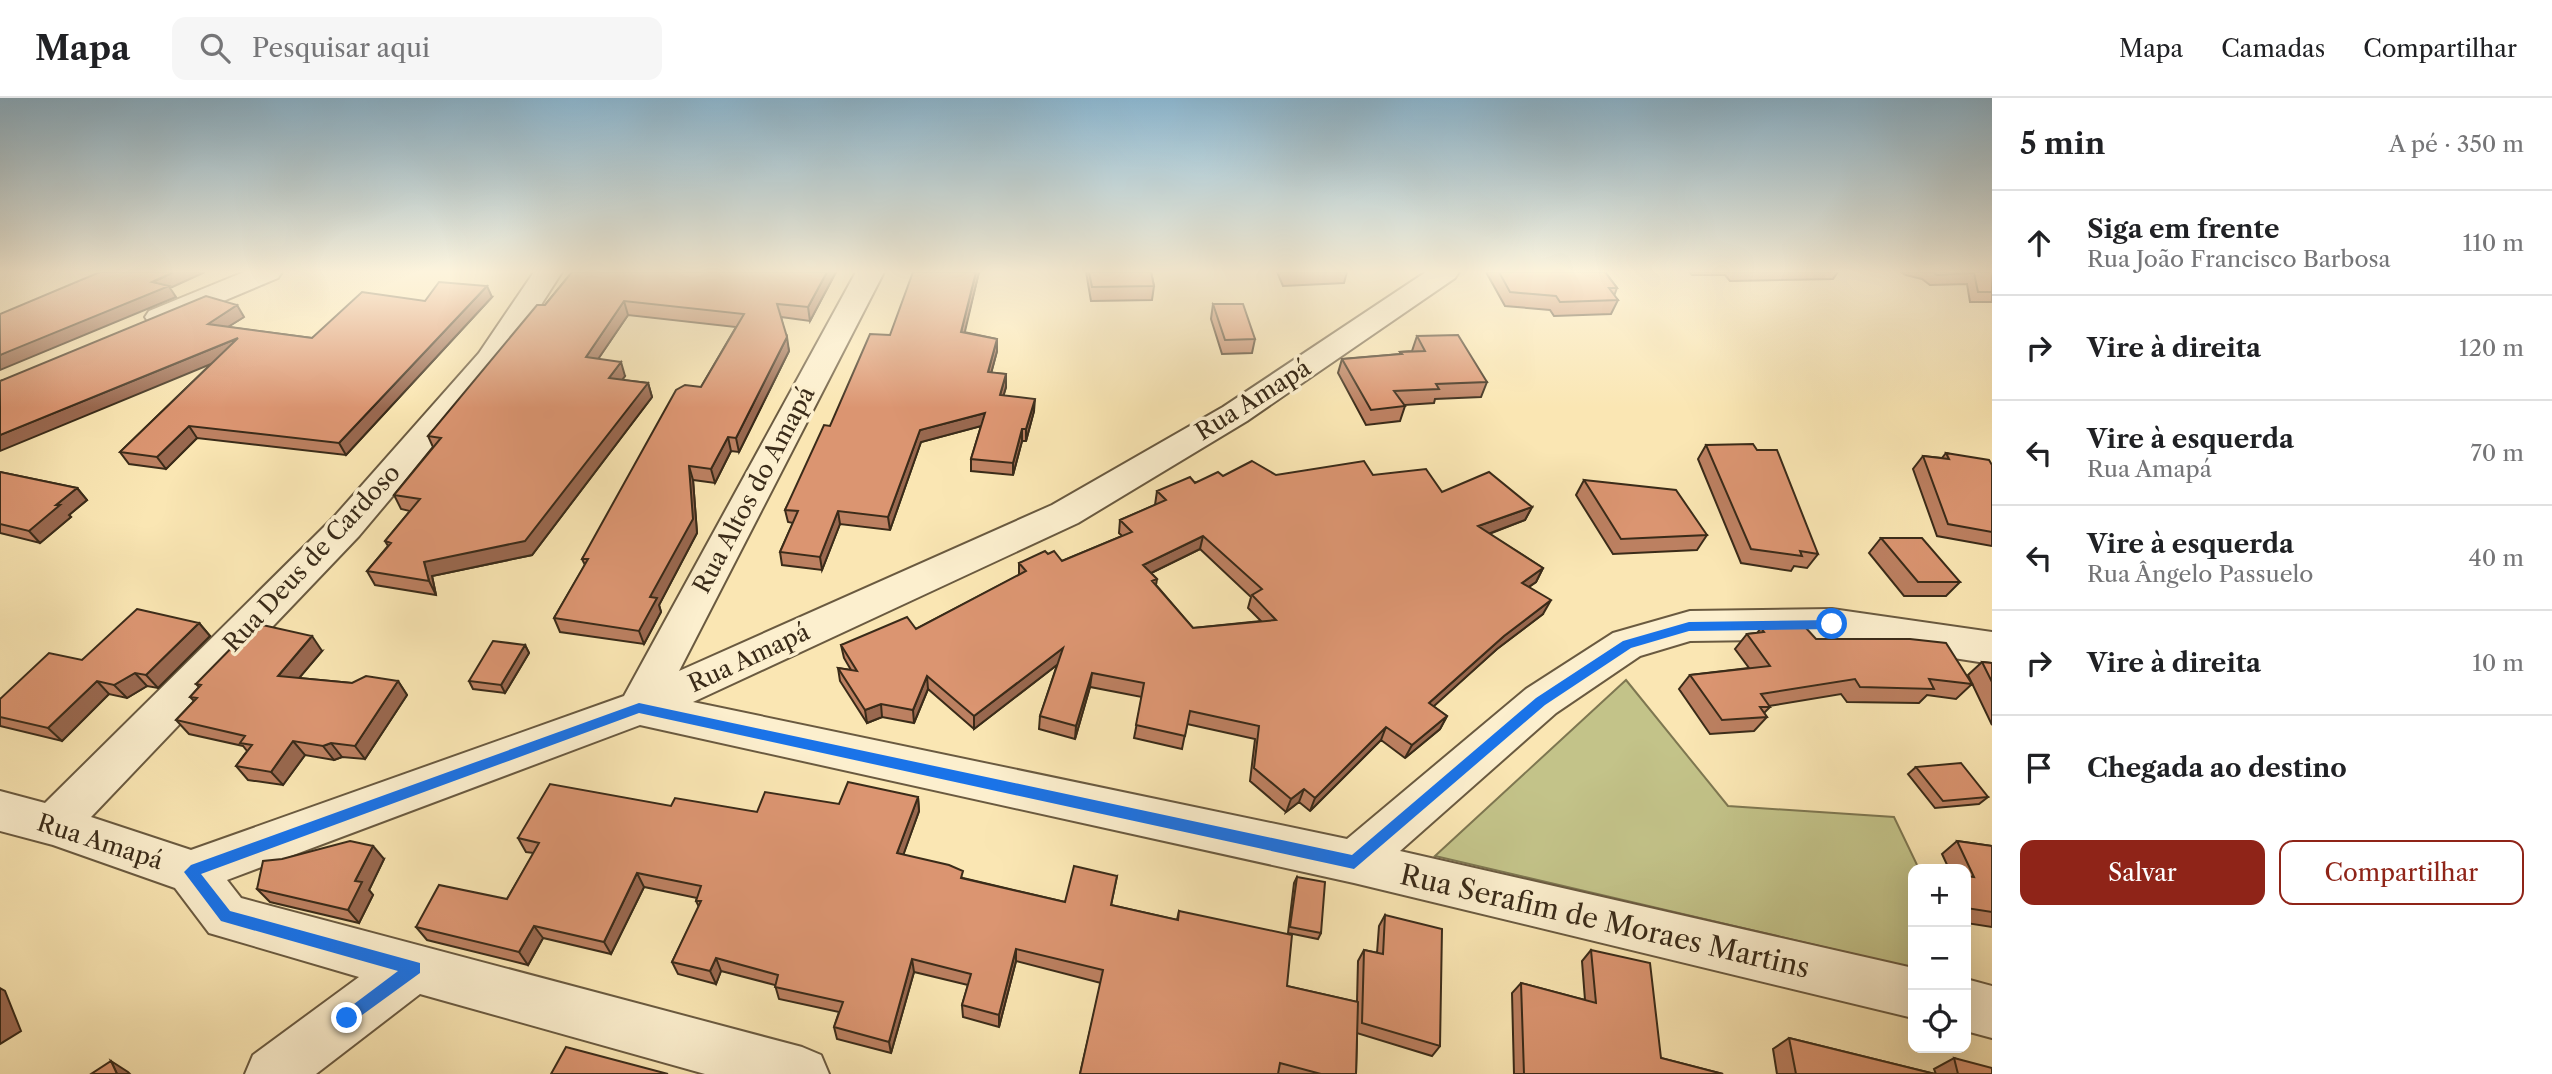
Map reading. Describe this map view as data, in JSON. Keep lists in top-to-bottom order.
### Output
{
  "streets": {
    "street": [
      "Rua Amapá",
      "Rua Altos do Amapá",
      "Rua Deus de Cardoso",
      "Rua Serafim de Moraes Martins"
    ]
  },
  "crossings": [
    ["Rua Amapá", "Rua Altos do Amapá"],
    ["Rua Amapá", "Rua Deus de Cardoso"],
    ["Rua Amapá", "Rua Serafim de Moraes Martins"],
    ["Rua Altos do Amapá", "Rua Serafim de Moraes Martins"]
  ],
  "page": {
    "header": "Mapa",
    "search": "Pesquisar aqui",
    "nav": ["Mapa", "Camadas", "Compartilhar"],
    "heading": ["5 min", "A pé · 350 m"],
    "list": [
      ["Siga em frente", "Rua João Francisco Barbosa", "110 m"],
      ["Vire à direita", "120 m"],
      ["Vire à esquerda", "Rua Amapá", "70 m"],
      ["Vire à esquerda", "Rua Ângelo Passuelo", "40 m"],
      ["Vire à direita", "10 m"],
      "Chegada ao destino"
    ],
    "buttons": ["Salvar", "Compartilhar"],
    "map_buttons": ["+", "−"]
  }
}
